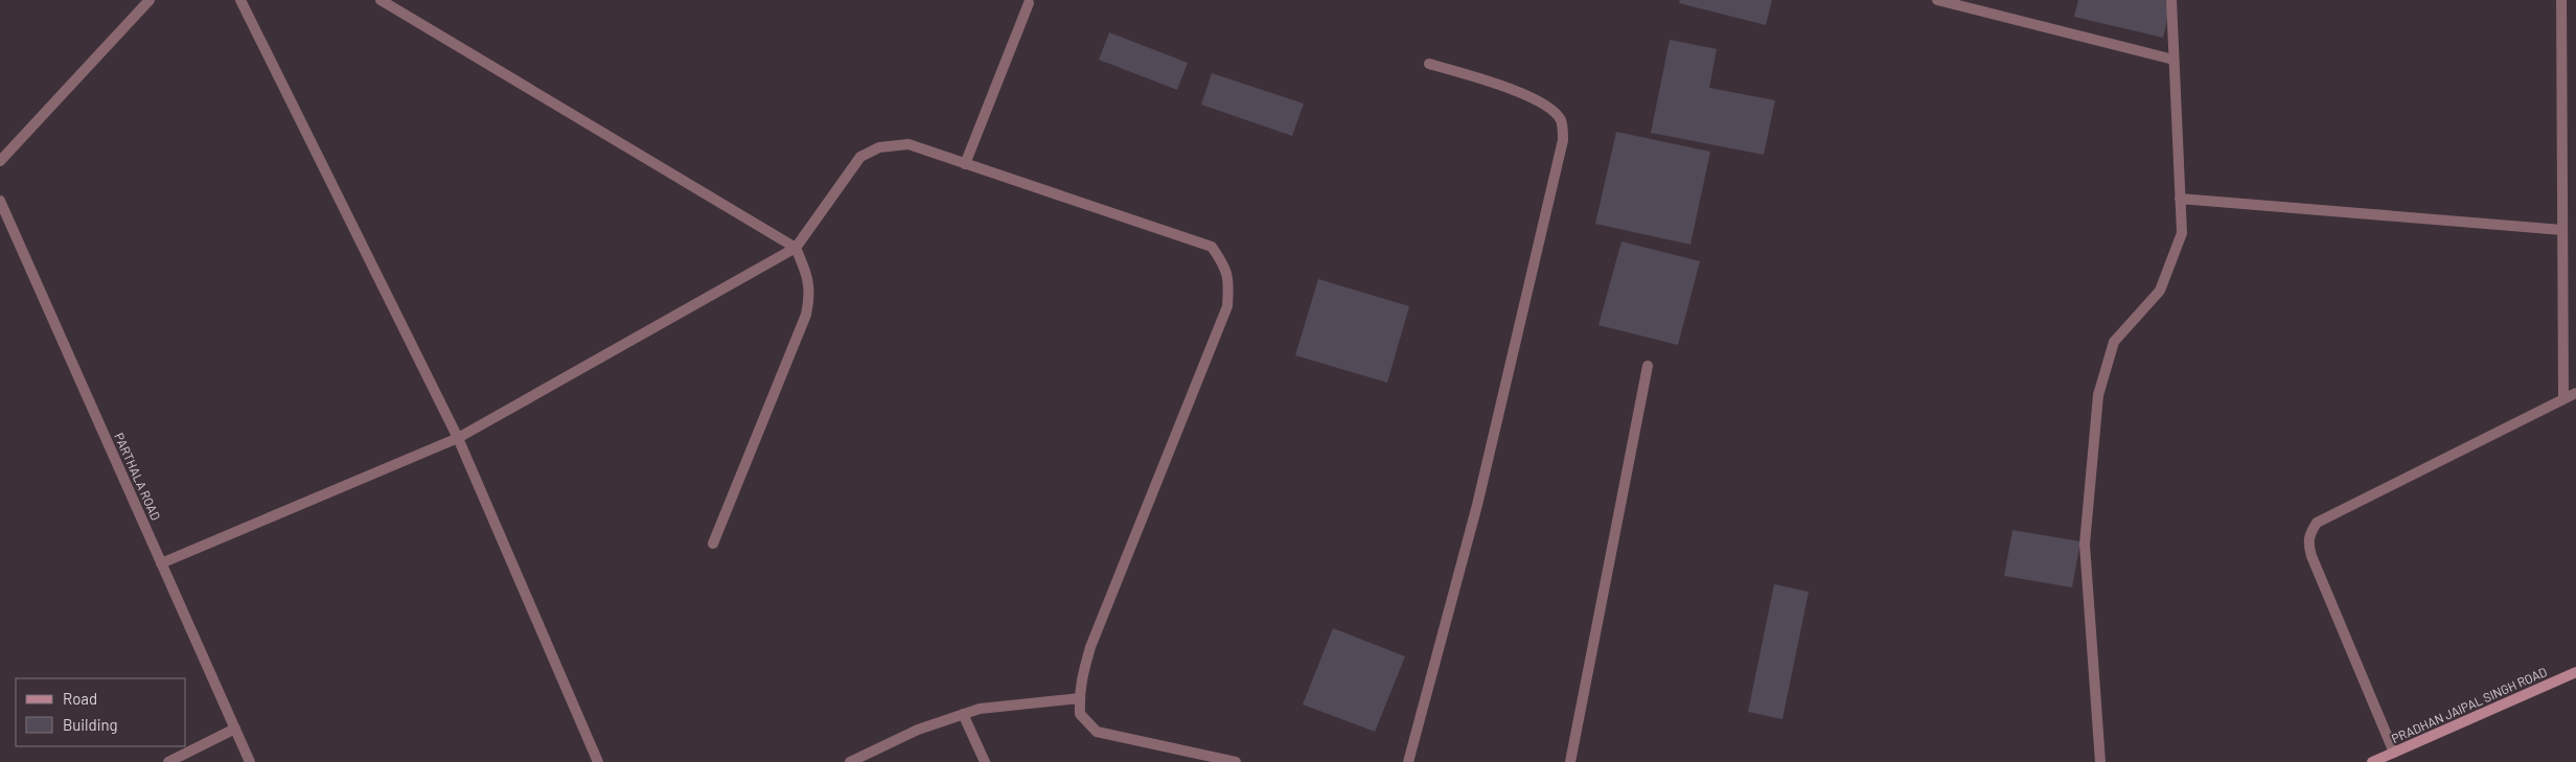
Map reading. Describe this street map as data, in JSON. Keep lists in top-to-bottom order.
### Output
{
  "streets": {
    "street": ["PARTHALA ROAD", "PRADHAN JAIPAL SINGH ROAD"]
  },
  "legend": ["Road", "Building"]
}
